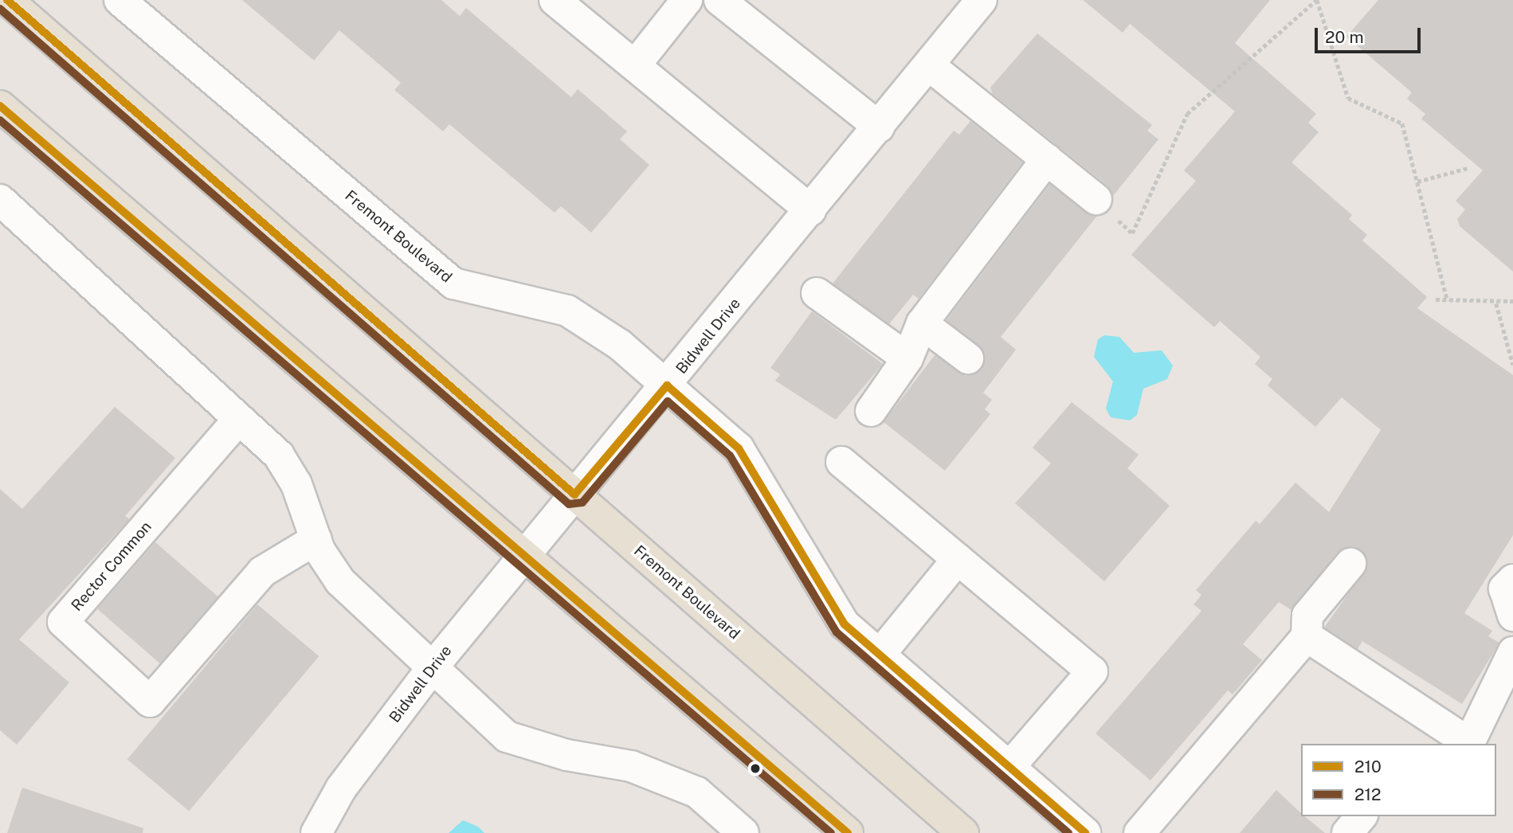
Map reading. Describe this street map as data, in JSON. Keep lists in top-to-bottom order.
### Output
{
  "streets": {
    "main road": ["Fremont Boulevard"],
    "street": ["Bidwell Drive", "Rector Common"]
  },
  "crossings": [
    ["Fremont Boulevard", "Bidwell Drive"]
  ],
  "lines": ["transit line 210", "transit line 212"],
  "legend": ["210", "212"],
  "scale_bar": "20 m"
}
